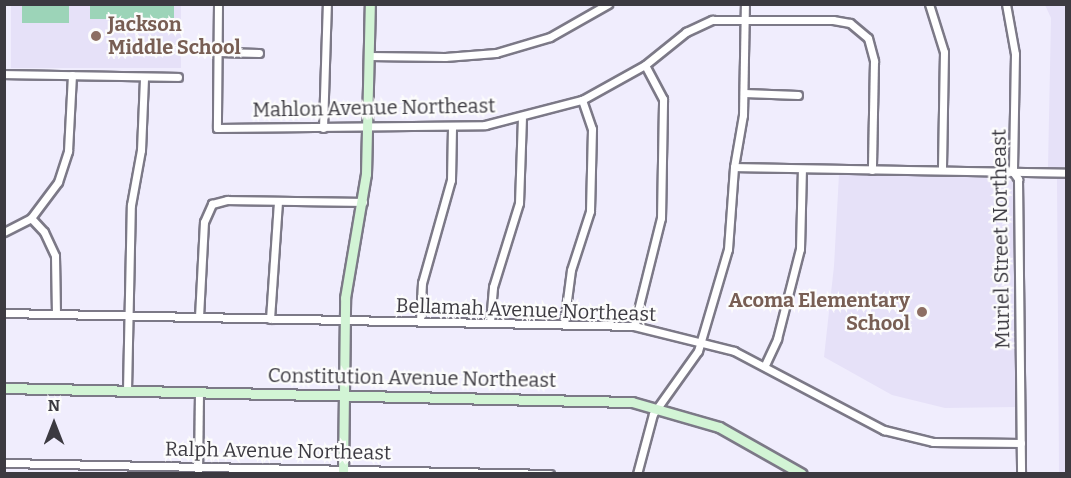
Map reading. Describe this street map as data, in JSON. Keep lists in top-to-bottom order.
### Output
{
  "streets": {
    "street": [
      "Mahlon Avenue Northeast",
      "Muriel Street Northeast",
      "Bellamah Avenue Northeast",
      "Constitution Avenue Northeast",
      "Ralph Avenue Northeast"
    ]
  },
  "crossings": [
    ["Muriel Street Northeast", "Bellamah Avenue Northeast"]
  ],
  "places": ["Jackson Middle School", "Acoma Elementary School"],
  "north": "top"
}
